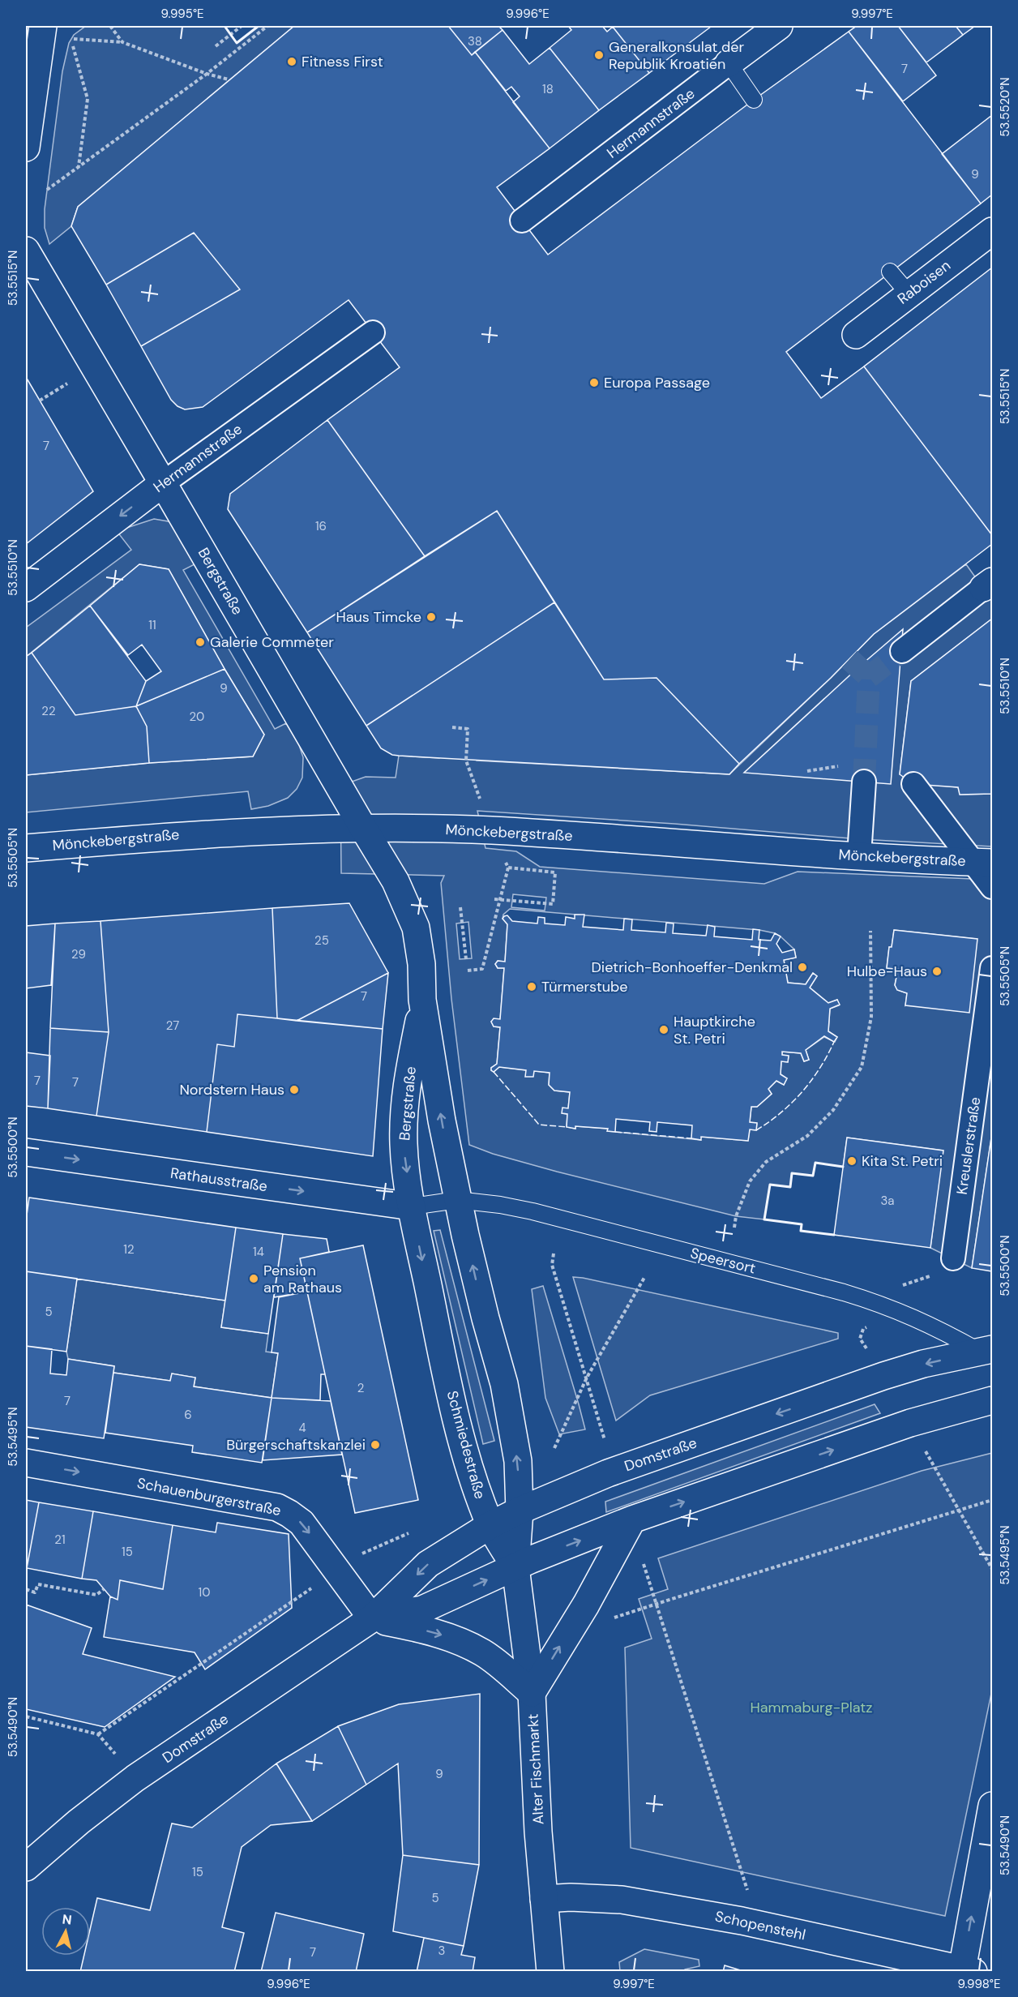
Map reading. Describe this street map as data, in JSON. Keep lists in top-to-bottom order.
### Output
{
  "streets": {
    "street": [
      "Hermannstraße",
      "Raboisen",
      "Bergstraße",
      "Mönckebergstraße",
      "Kreuslerstraße",
      "Rathausstraße",
      "Schmiedestraße",
      "Domstraße",
      "Schauenburgerstraße",
      "Alter Fischmarkt",
      "Schopenstehl"
    ],
    "lane": ["Speersort"]
  },
  "crossings": [
    ["Hermannstraße", "Bergstraße"],
    ["Bergstraße", "Mönckebergstraße"],
    ["Bergstraße", "Rathausstraße"],
    ["Bergstraße", "Speersort"],
    ["Bergstraße", "Schmiedestraße"],
    ["Rathausstraße", "Speersort"],
    ["Rathausstraße", "Schmiedestraße"],
    ["Speersort", "Schmiedestraße"],
    ["Speersort", "Domstraße"],
    ["Schmiedestraße", "Domstraße"],
    ["Schmiedestraße", "Alter Fischmarkt"],
    ["Domstraße", "Schauenburgerstraße"],
    ["Domstraße", "Alter Fischmarkt"],
    ["Alter Fischmarkt", "Schopenstehl"]
  ],
  "one_way": ["Rathausstraße", "Schauenburgerstraße"],
  "parks": ["Hammaburg-Platz"],
  "places": [
    "Generalkonsulat der Republik Kroatien",
    "Fitness First",
    "Europa Passage",
    "Haus Timcke",
    "Galerie Commeter",
    "Dietrich-Bonhoeffer-Denkmal",
    "Hulbe-Haus",
    "Türmerstube",
    "Hauptkirche St. Petri",
    "Nordstern Haus",
    "Kita St. Petri",
    "Pension am Rathaus",
    "Bürgerschaftskanzlei"
  ],
  "house_numbers": [
    "38",
    "7",
    "18",
    "9",
    "7",
    "16",
    "11",
    "9",
    "22",
    "20",
    "25",
    "29",
    "7",
    "27",
    "7",
    "7",
    "3a",
    "12",
    "14",
    "5",
    "2",
    "7",
    "6",
    "4",
    "21",
    "15",
    "10",
    "9",
    "15",
    "5",
    "3",
    "7"
  ],
  "north": "top",
  "coordinates": [
    "9.995°E",
    "9.996°E",
    "9.997°E",
    "53.5520°N",
    "53.5515°N",
    "53.5510°N",
    "53.5505°N",
    "53.5500°N",
    "53.5495°N",
    "53.5490°N",
    "9.998°E"
  ]
}
